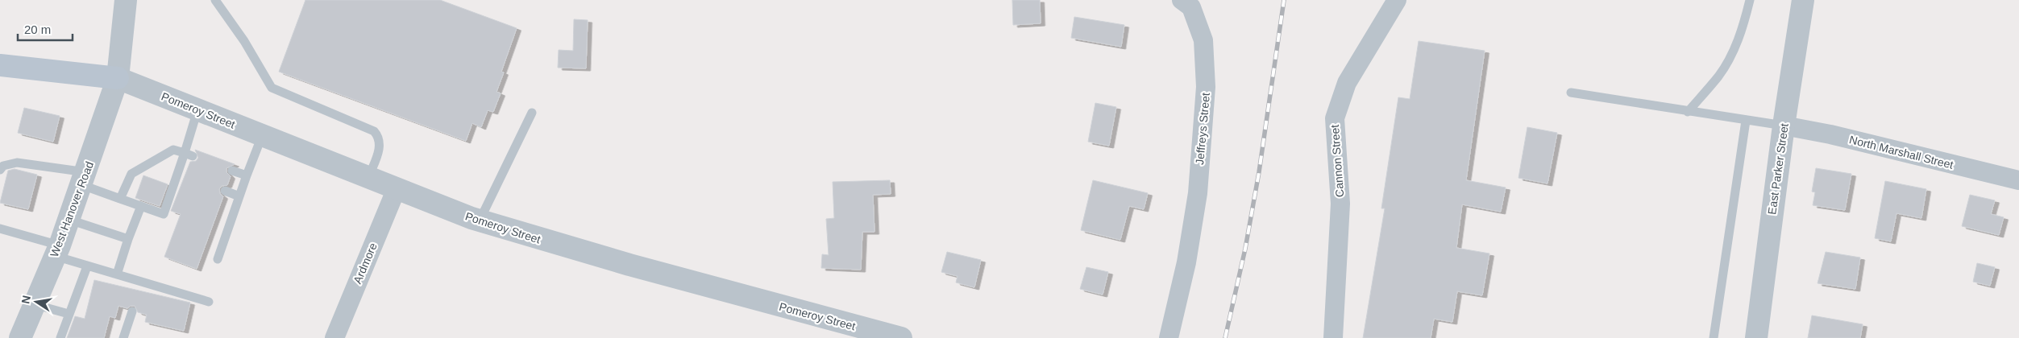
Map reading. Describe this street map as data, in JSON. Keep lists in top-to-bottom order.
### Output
{
  "streets": {
    "street": [
      "Pomeroy Street",
      "Jeffreys Street",
      "North Marshall Street",
      "Cannon Street",
      "East Parker Street",
      "West Hanover Road",
      "Ardmore"
    ]
  },
  "crossings": [
    ["Pomeroy Street", "West Hanover Road"],
    ["Pomeroy Street", "Ardmore"],
    ["North Marshall Street", "East Parker Street"]
  ],
  "scale_bar": "20 m",
  "north": "left"
}
